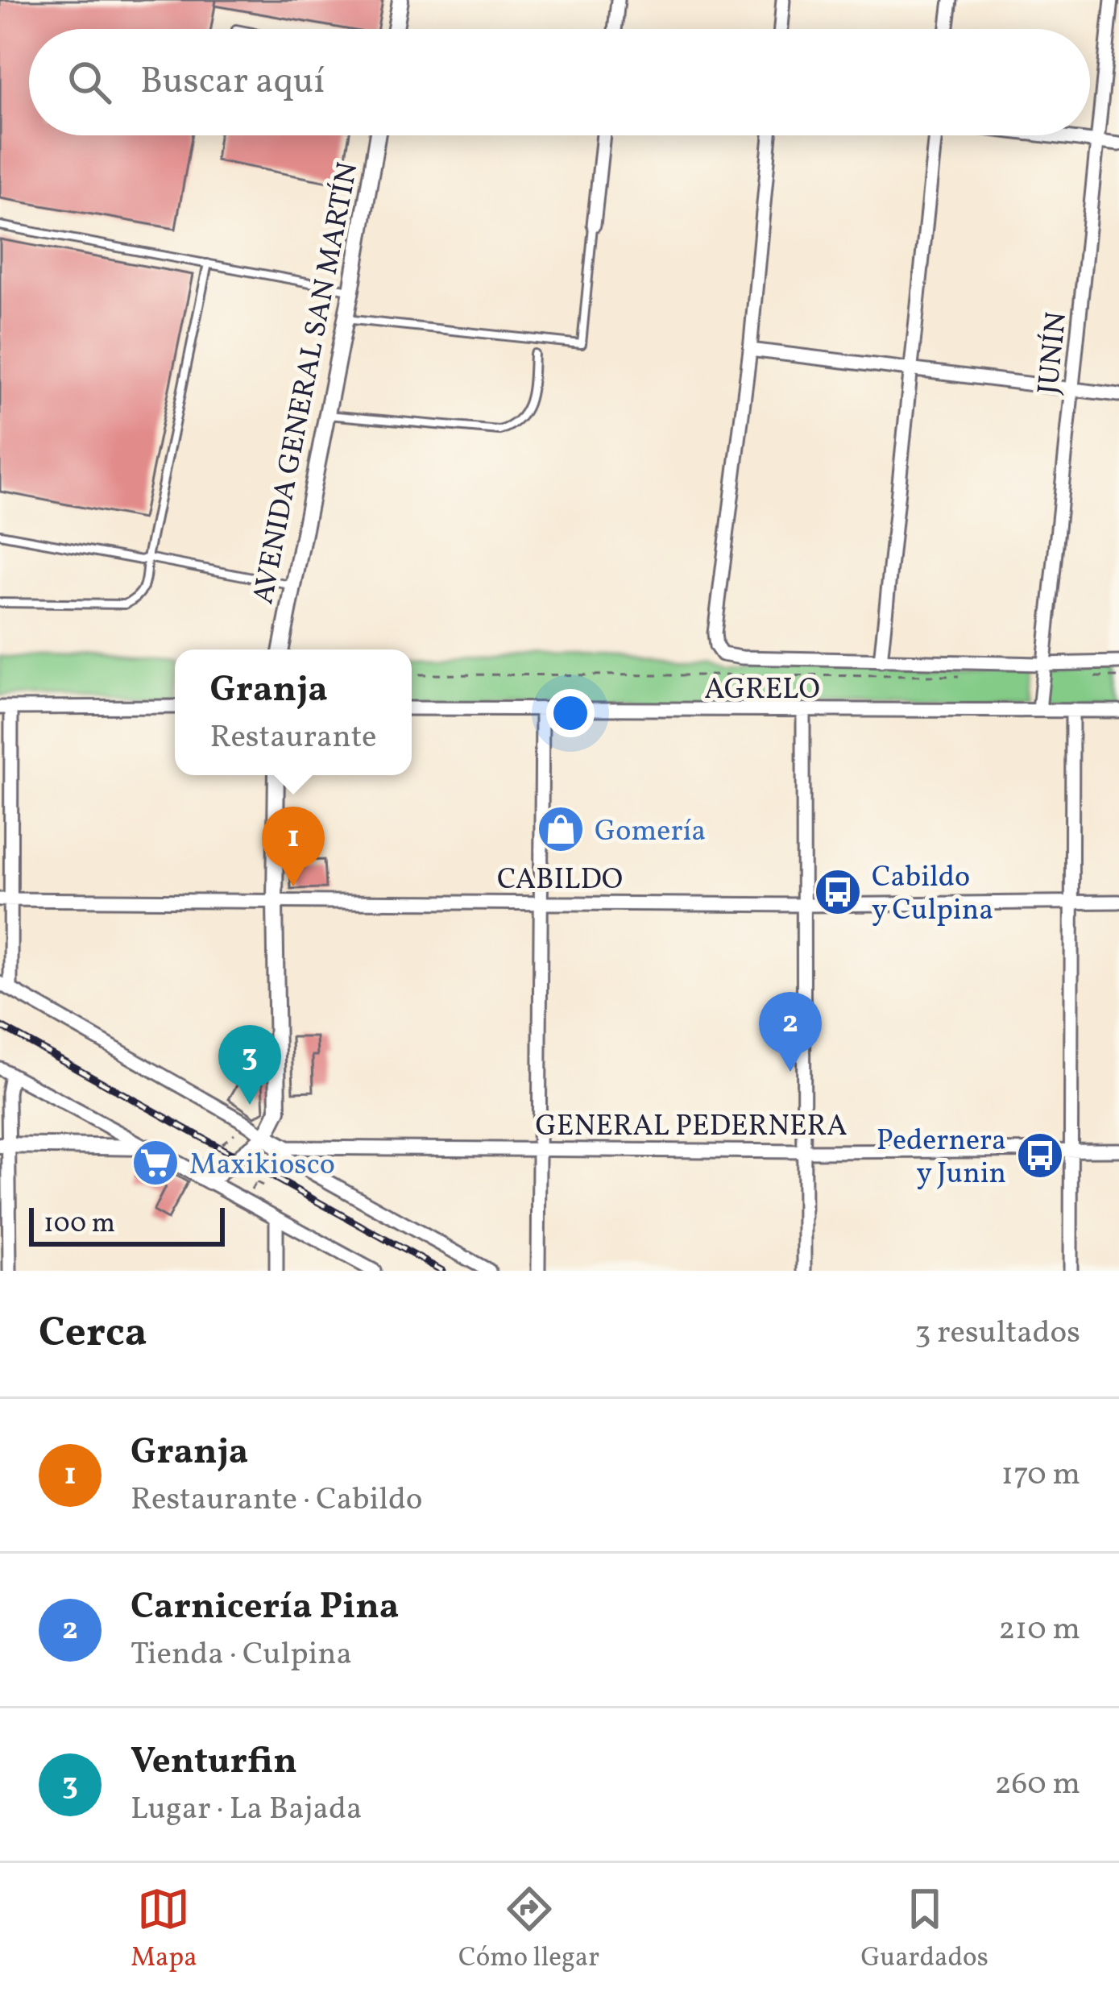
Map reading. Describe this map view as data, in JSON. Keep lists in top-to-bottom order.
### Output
{
  "streets": {
    "street": [
      "JUNÍN",
      "AVENIDA GENERAL SAN MARTÍN",
      "AGRELO",
      "CABILDO",
      "GENERAL PEDERNERA"
    ]
  },
  "crossings": [
    ["JUNÍN", "AGRELO"]
  ],
  "places": {
    "shop": ["Gomería"],
    "bus stop": ["Cabildo y Culpina", "Pedernera y Junin"],
    "supermarket": ["Maxikiosco"]
  },
  "scale_bar": "100 m",
  "page": {
    "search": "Buscar aquí",
    "popup": ["Granja", "Restaurante"],
    "pins": ["1", "2", "3"],
    "scale": "100 m",
    "heading": ["Cerca", "3 resultados"],
    "list": [
      {
        "mark": "1",
        "name": "Granja",
        "note": "Restaurante · Cabildo",
        "value": "170 m"
      },
      {
        "mark": "2",
        "name": "Carnicería Pina",
        "note": "Tienda · Culpina",
        "value": "210 m"
      },
      {
        "mark": "3",
        "name": "Venturfin",
        "note": "Lugar · La Bajada",
        "value": "260 m"
      }
    ],
    "nav": ["Mapa", "Cómo llegar", "Guardados"]
  }
}
